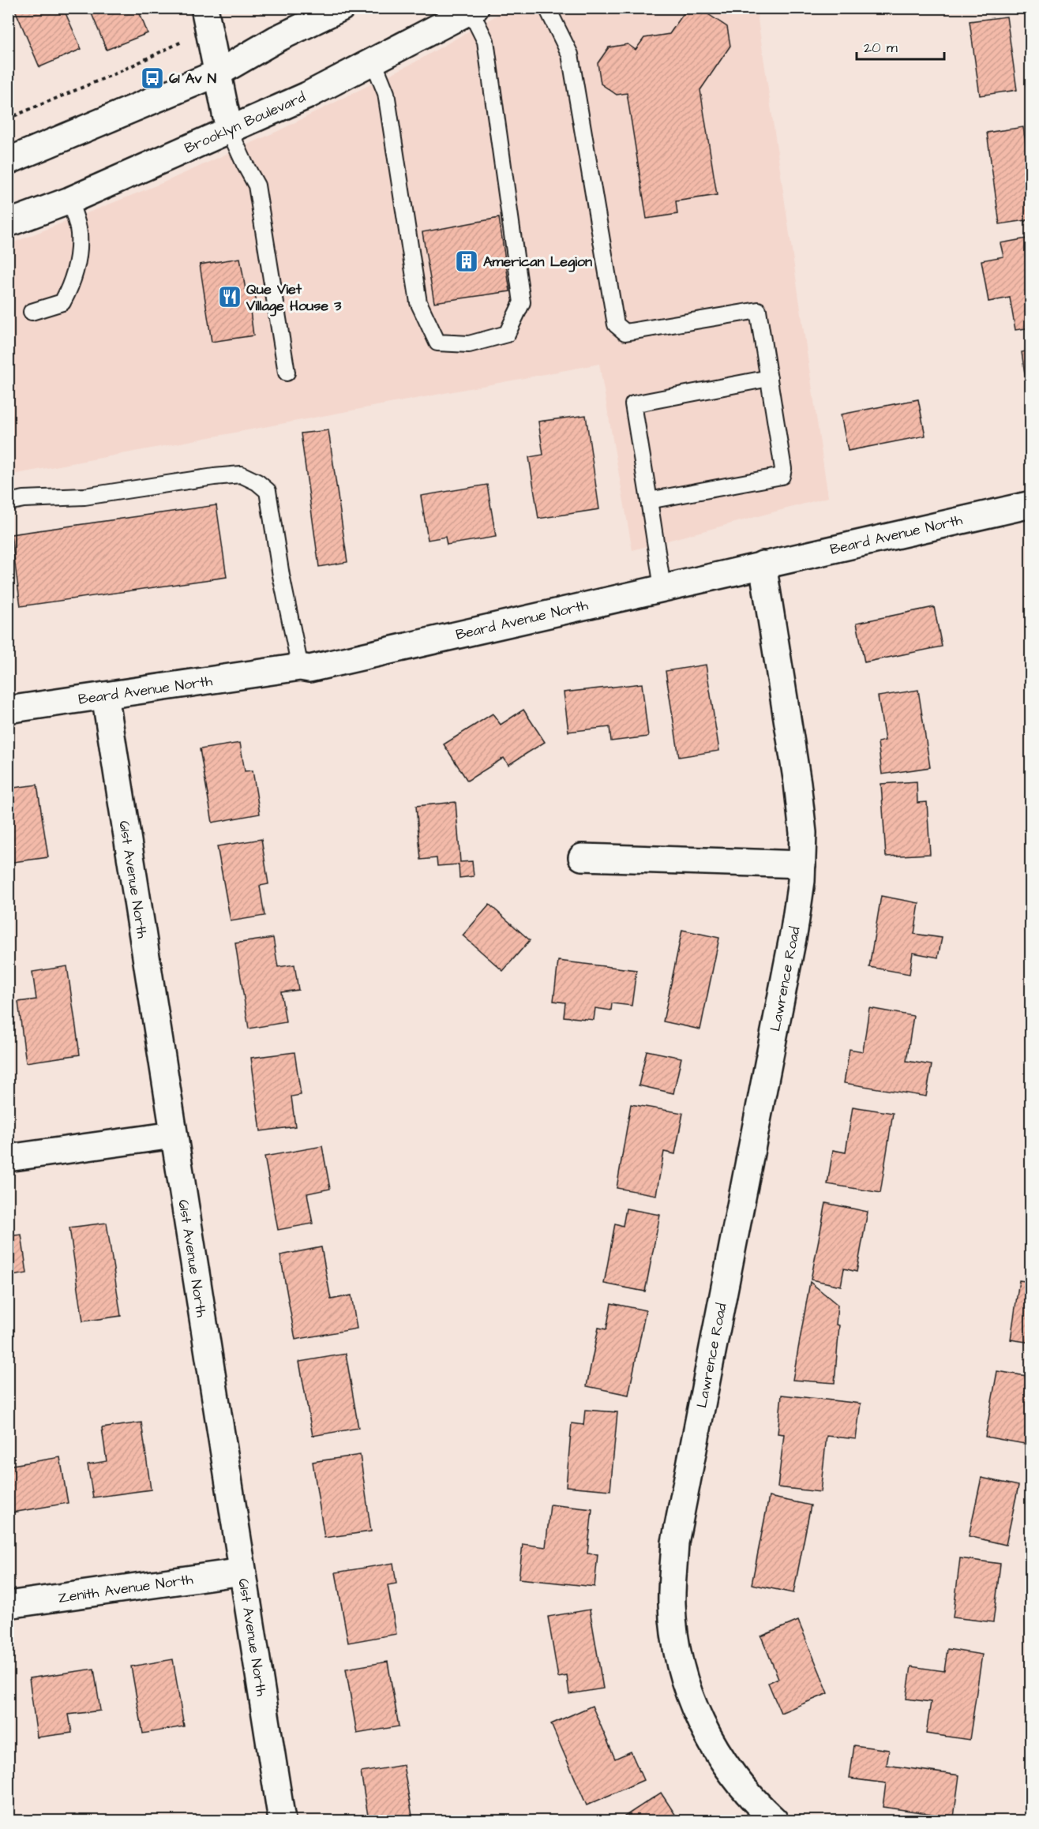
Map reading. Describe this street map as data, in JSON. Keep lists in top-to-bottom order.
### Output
{
  "streets": {
    "street": [
      "Brooklyn Boulevard",
      "Beard Avenue North",
      "61st Avenue North",
      "Lawrence Road",
      "Zenith Avenue North"
    ]
  },
  "crossings": [
    ["Beard Avenue North", "61st Avenue North"],
    ["Beard Avenue North", "Lawrence Road"],
    ["61st Avenue North", "Zenith Avenue North"]
  ],
  "places": {
    "bus stop": ["61 Av N"],
    "building": ["American Legion"],
    "restaurant": ["Que Viet Village House 3"]
  },
  "scale_bar": "20 m"
}
